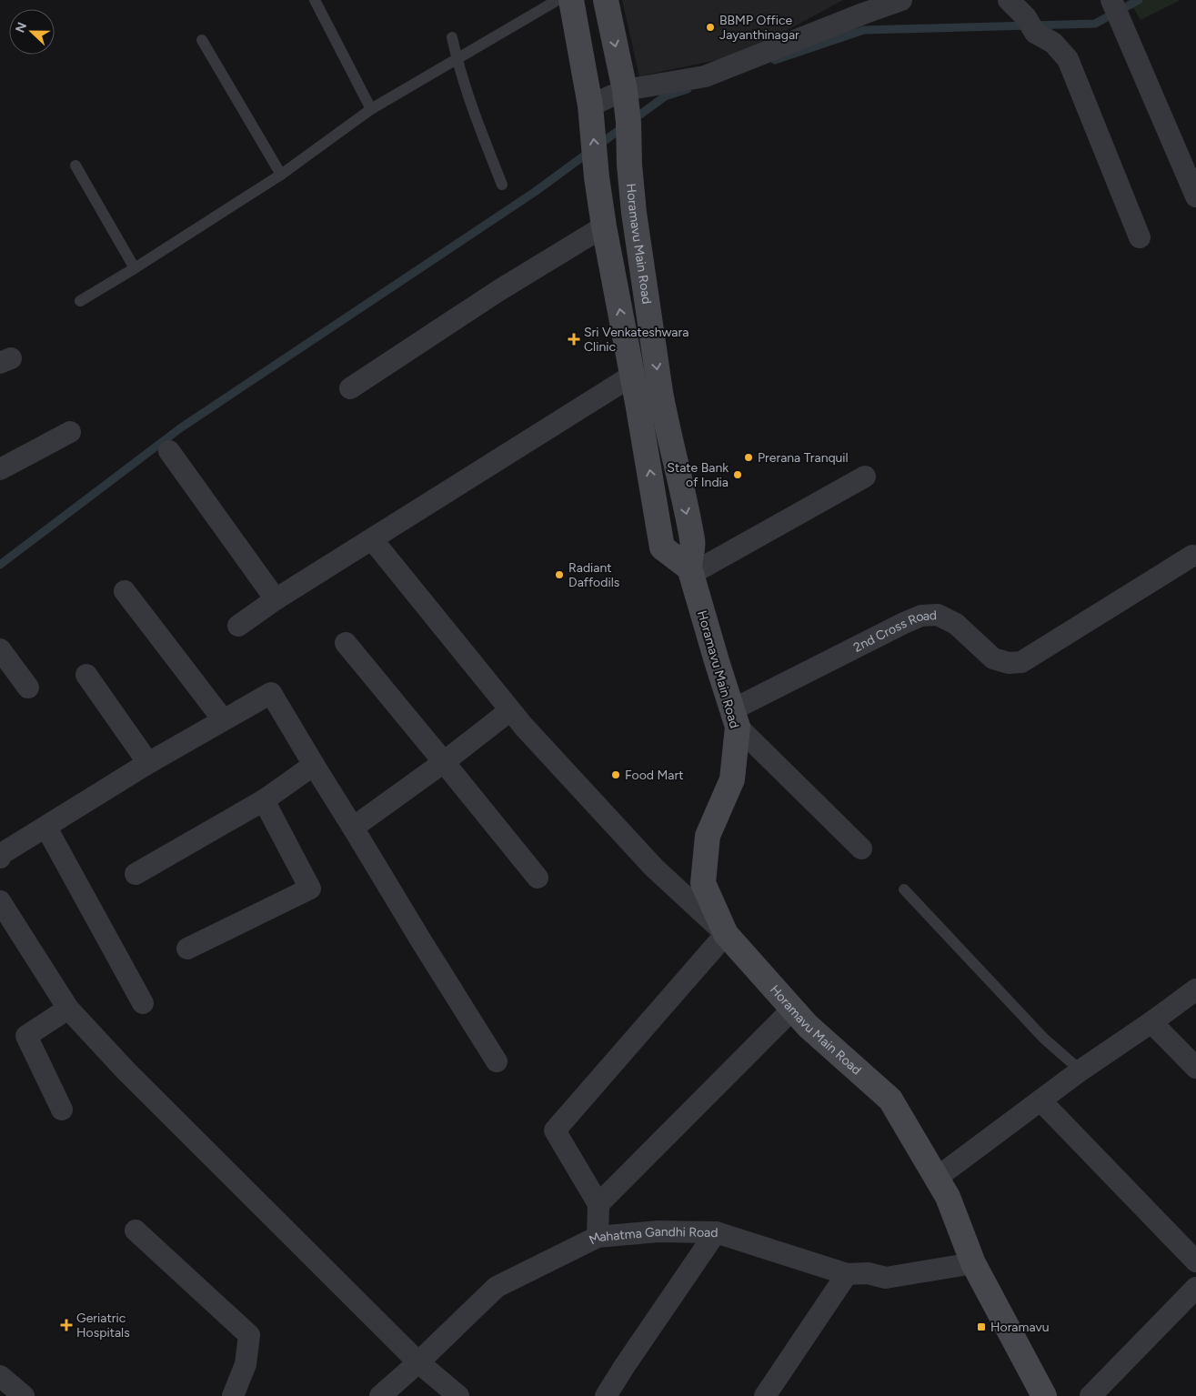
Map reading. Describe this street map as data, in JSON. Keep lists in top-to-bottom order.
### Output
{
  "streets": {
    "main road": ["Horamavu Main Road"],
    "street": ["2nd Cross Road", "Mahatma Gandhi Road"]
  },
  "crossings": [
    ["Horamavu Main Road", "2nd Cross Road"],
    ["Horamavu Main Road", "Mahatma Gandhi Road"]
  ],
  "places": {
    "other": [
      "BBMP Office Jayanthinagar",
      "Prerana Tranquil",
      "State Bank of India",
      "Radiant Daffodils",
      "Food Mart"
    ],
    "health": ["Sri Venkateshwara Clinic", "Geriatric Hospitals"],
    "transit": ["Horamavu"]
  },
  "north": "left"
}
